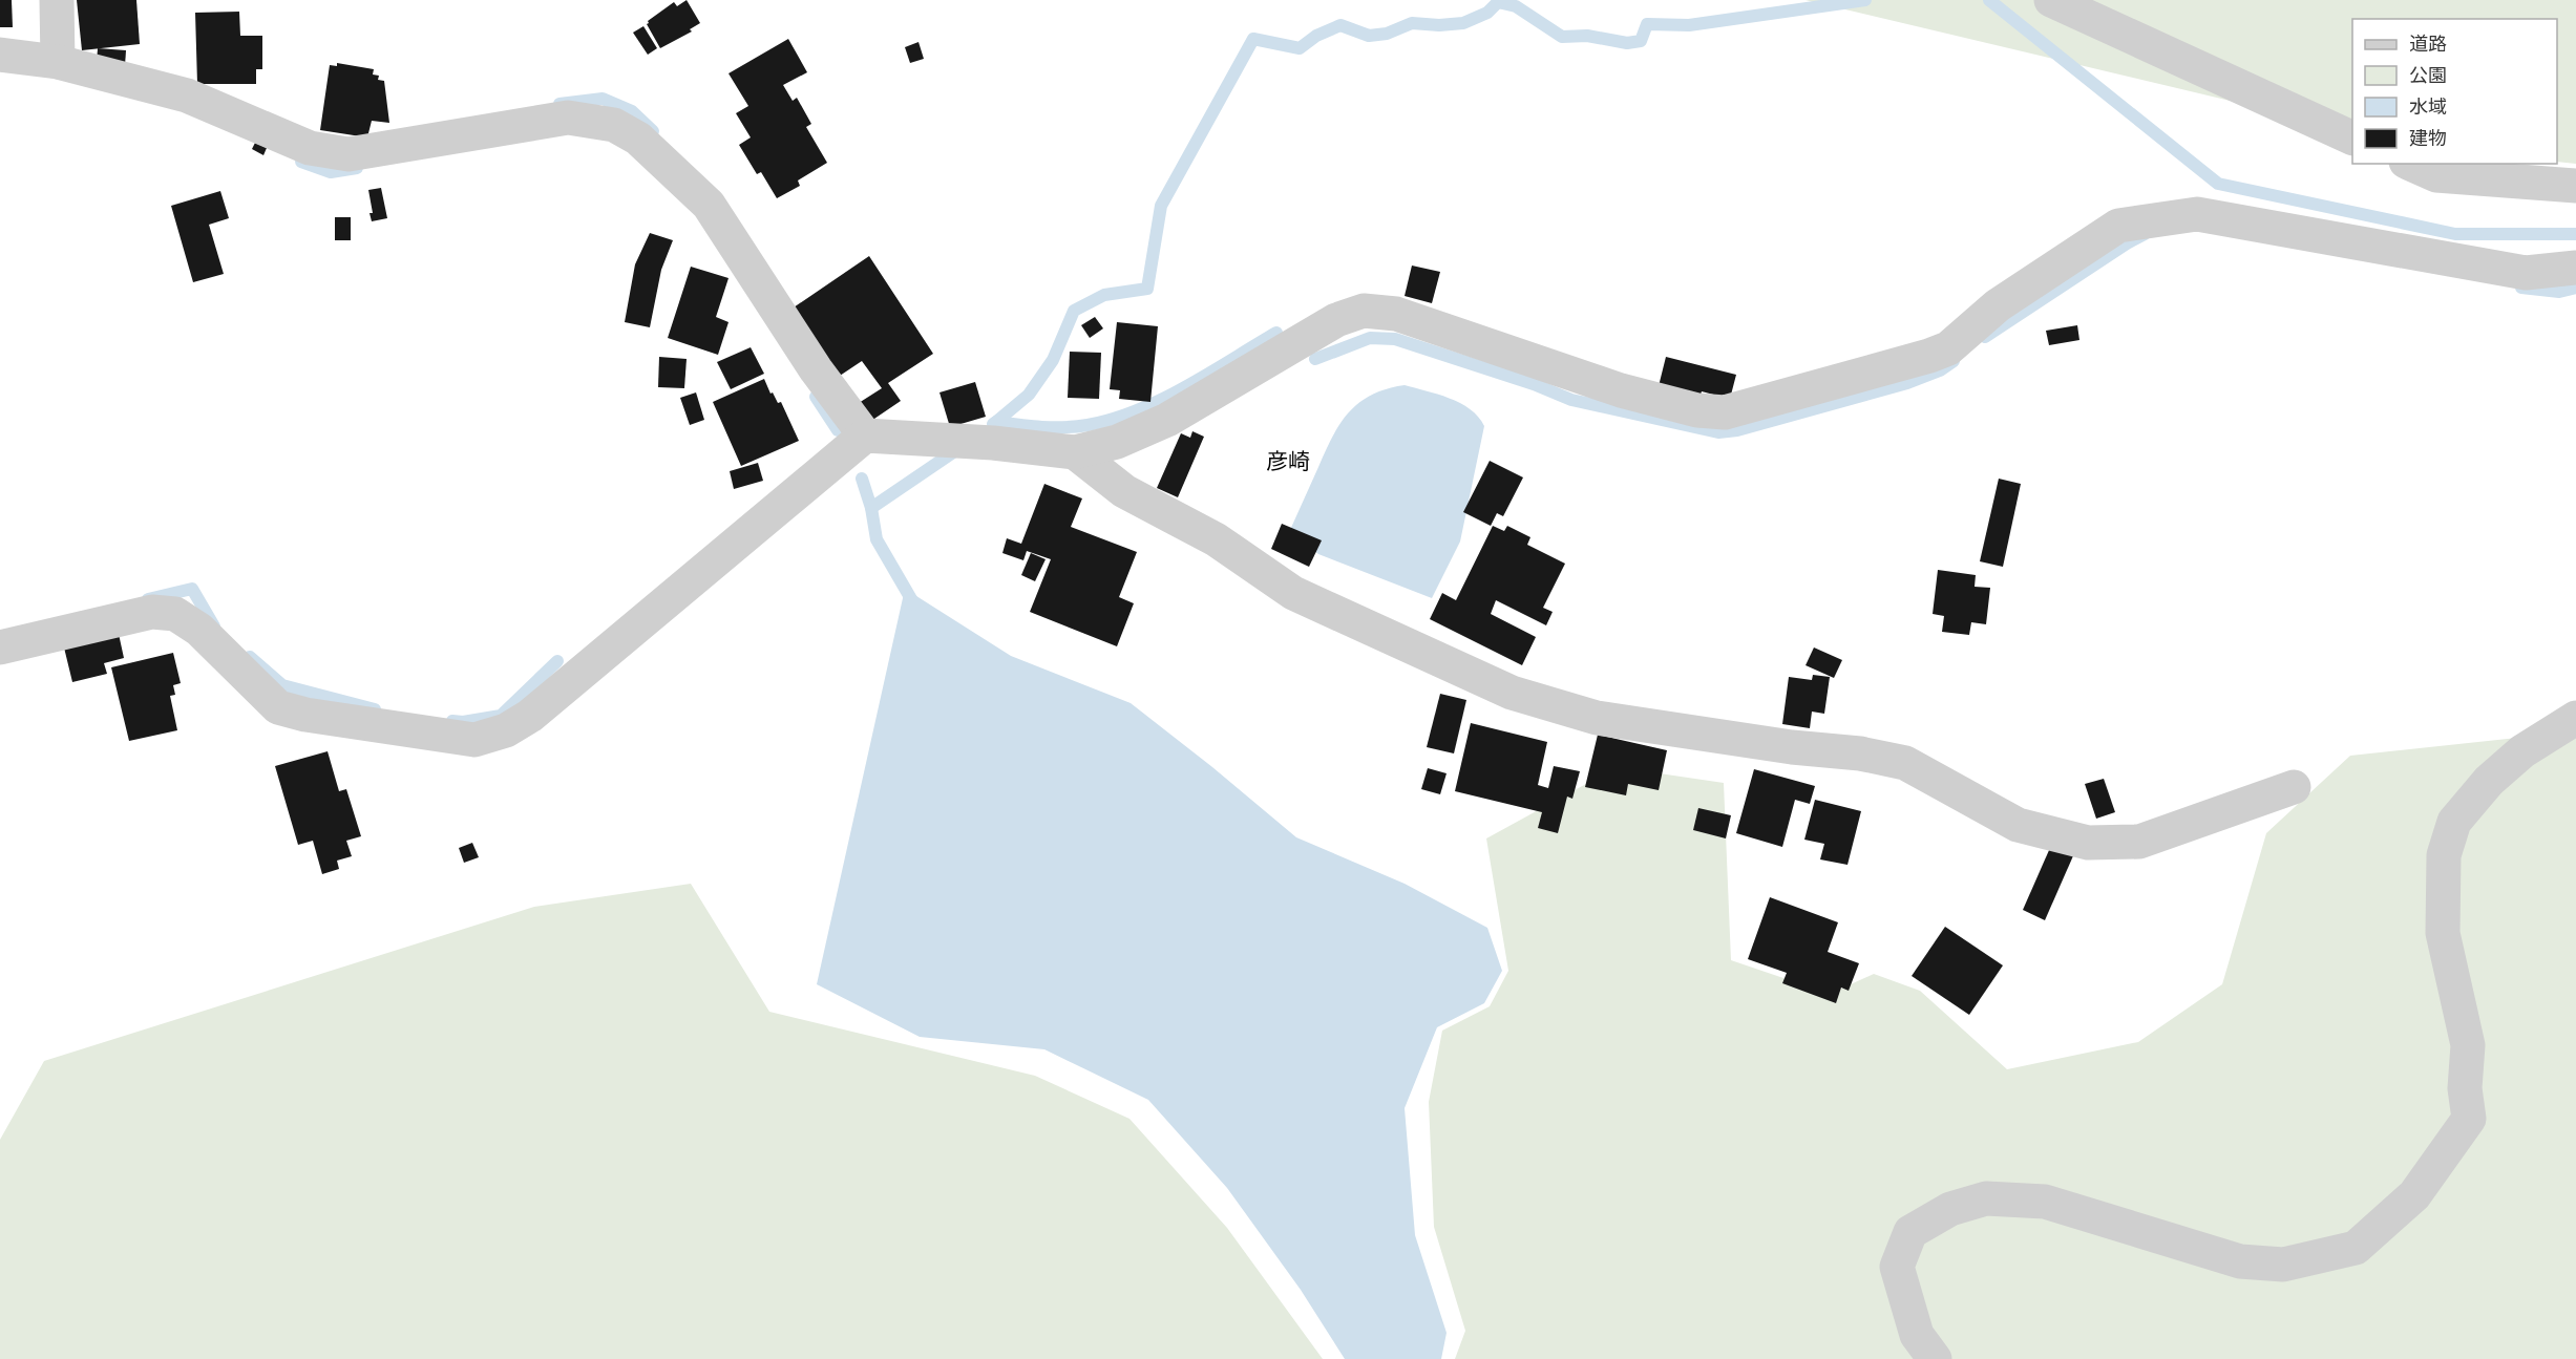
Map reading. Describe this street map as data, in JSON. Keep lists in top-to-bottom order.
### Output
{
  "districts": ["彦崎"],
  "legend": [
    "道路",
    "公園",
    "水域",
    "建物"
  ]
}
